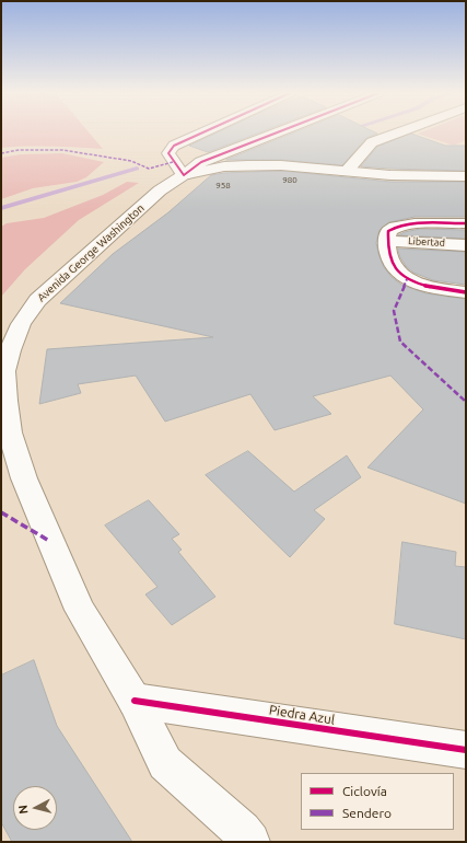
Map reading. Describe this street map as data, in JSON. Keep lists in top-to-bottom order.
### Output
{
  "streets": {
    "street": ["Libertad", "Avenida George Washington", "Piedra Azul"]
  },
  "crossings": [
    ["Avenida George Washington", "Piedra Azul"]
  ],
  "house_numbers": ["980", "958"],
  "legend": ["Ciclovía", "Sendero"],
  "north": "left"
}
